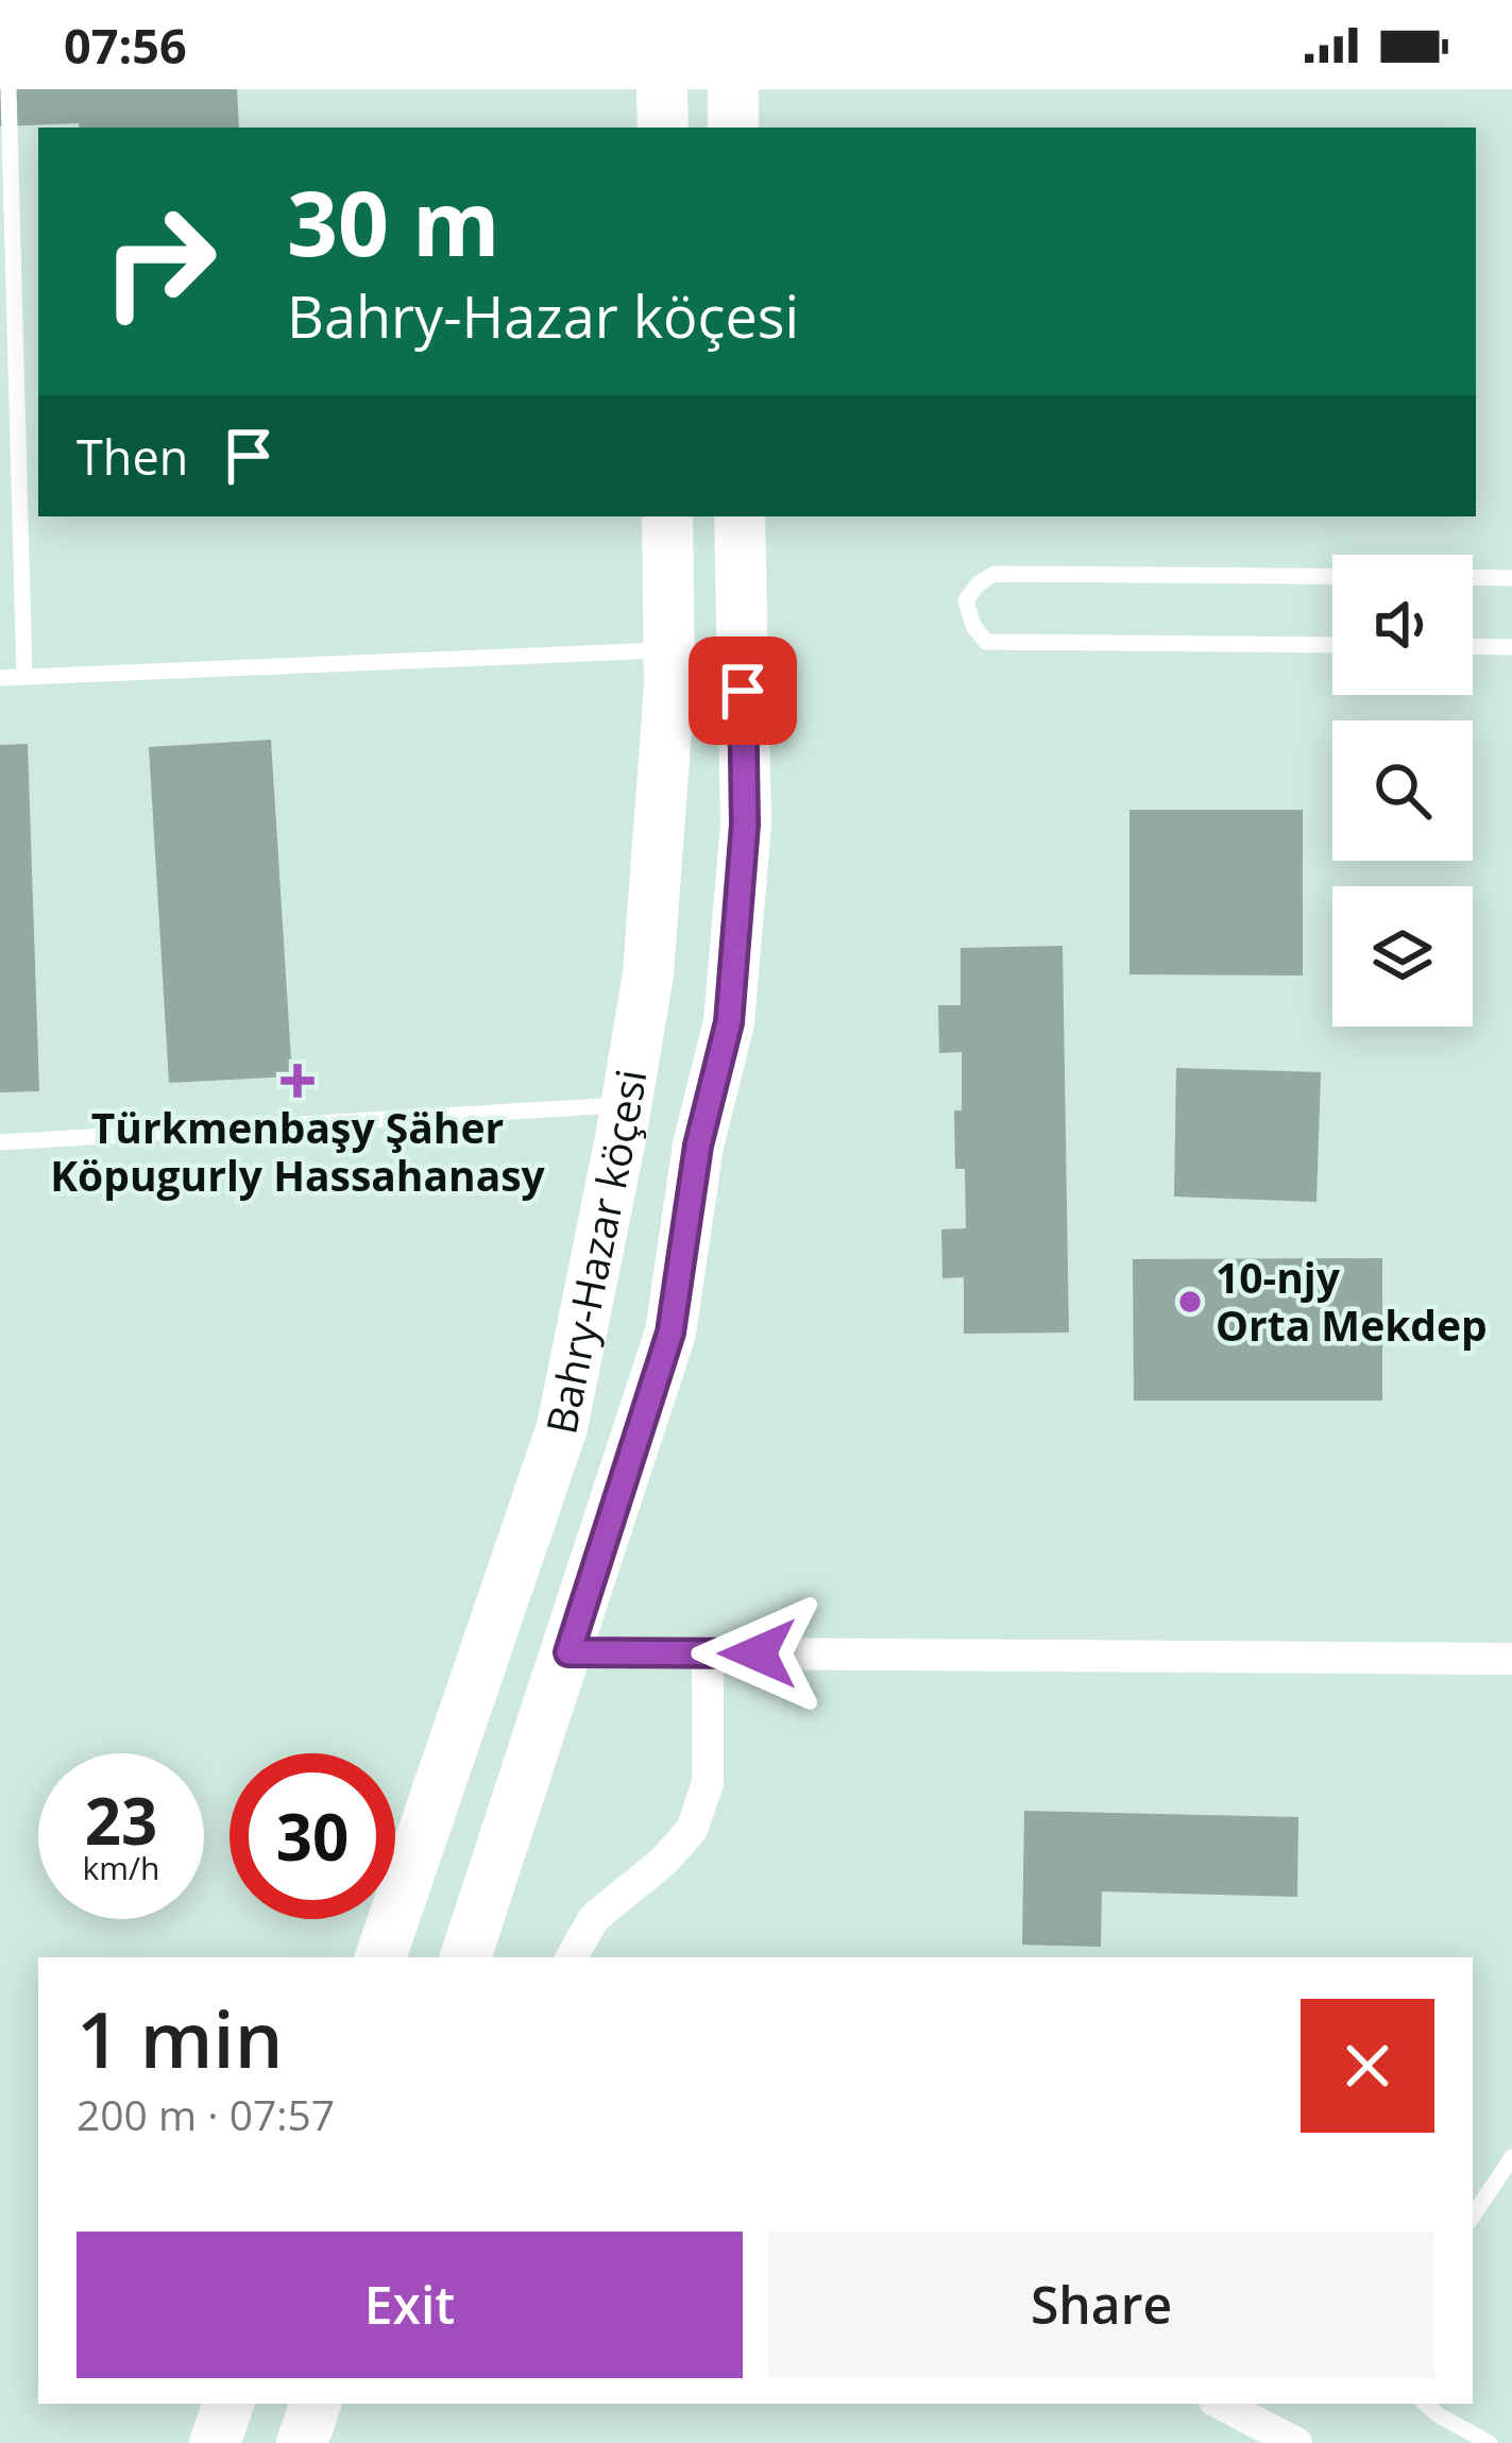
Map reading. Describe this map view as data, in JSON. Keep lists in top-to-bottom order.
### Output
{
  "streets": {
    "highway": ["Bahry-Hazar köçesi"]
  },
  "places": {
    "health": ["Türkmenbaşy Şäher Köpugurly Hassahanasy"],
    "other": ["10-njy Orta Mekdep"]
  },
  "page": {
    "status": "07:56",
    "turn": ["30 m", "Bahry-Hazar köçesi"],
    "then": "Then",
    "speed": "23 km/h",
    "limit": "30",
    "heading": ["1 min", "200 m · 07:57"],
    "buttons": ["Exit", "Share"]
  }
}
